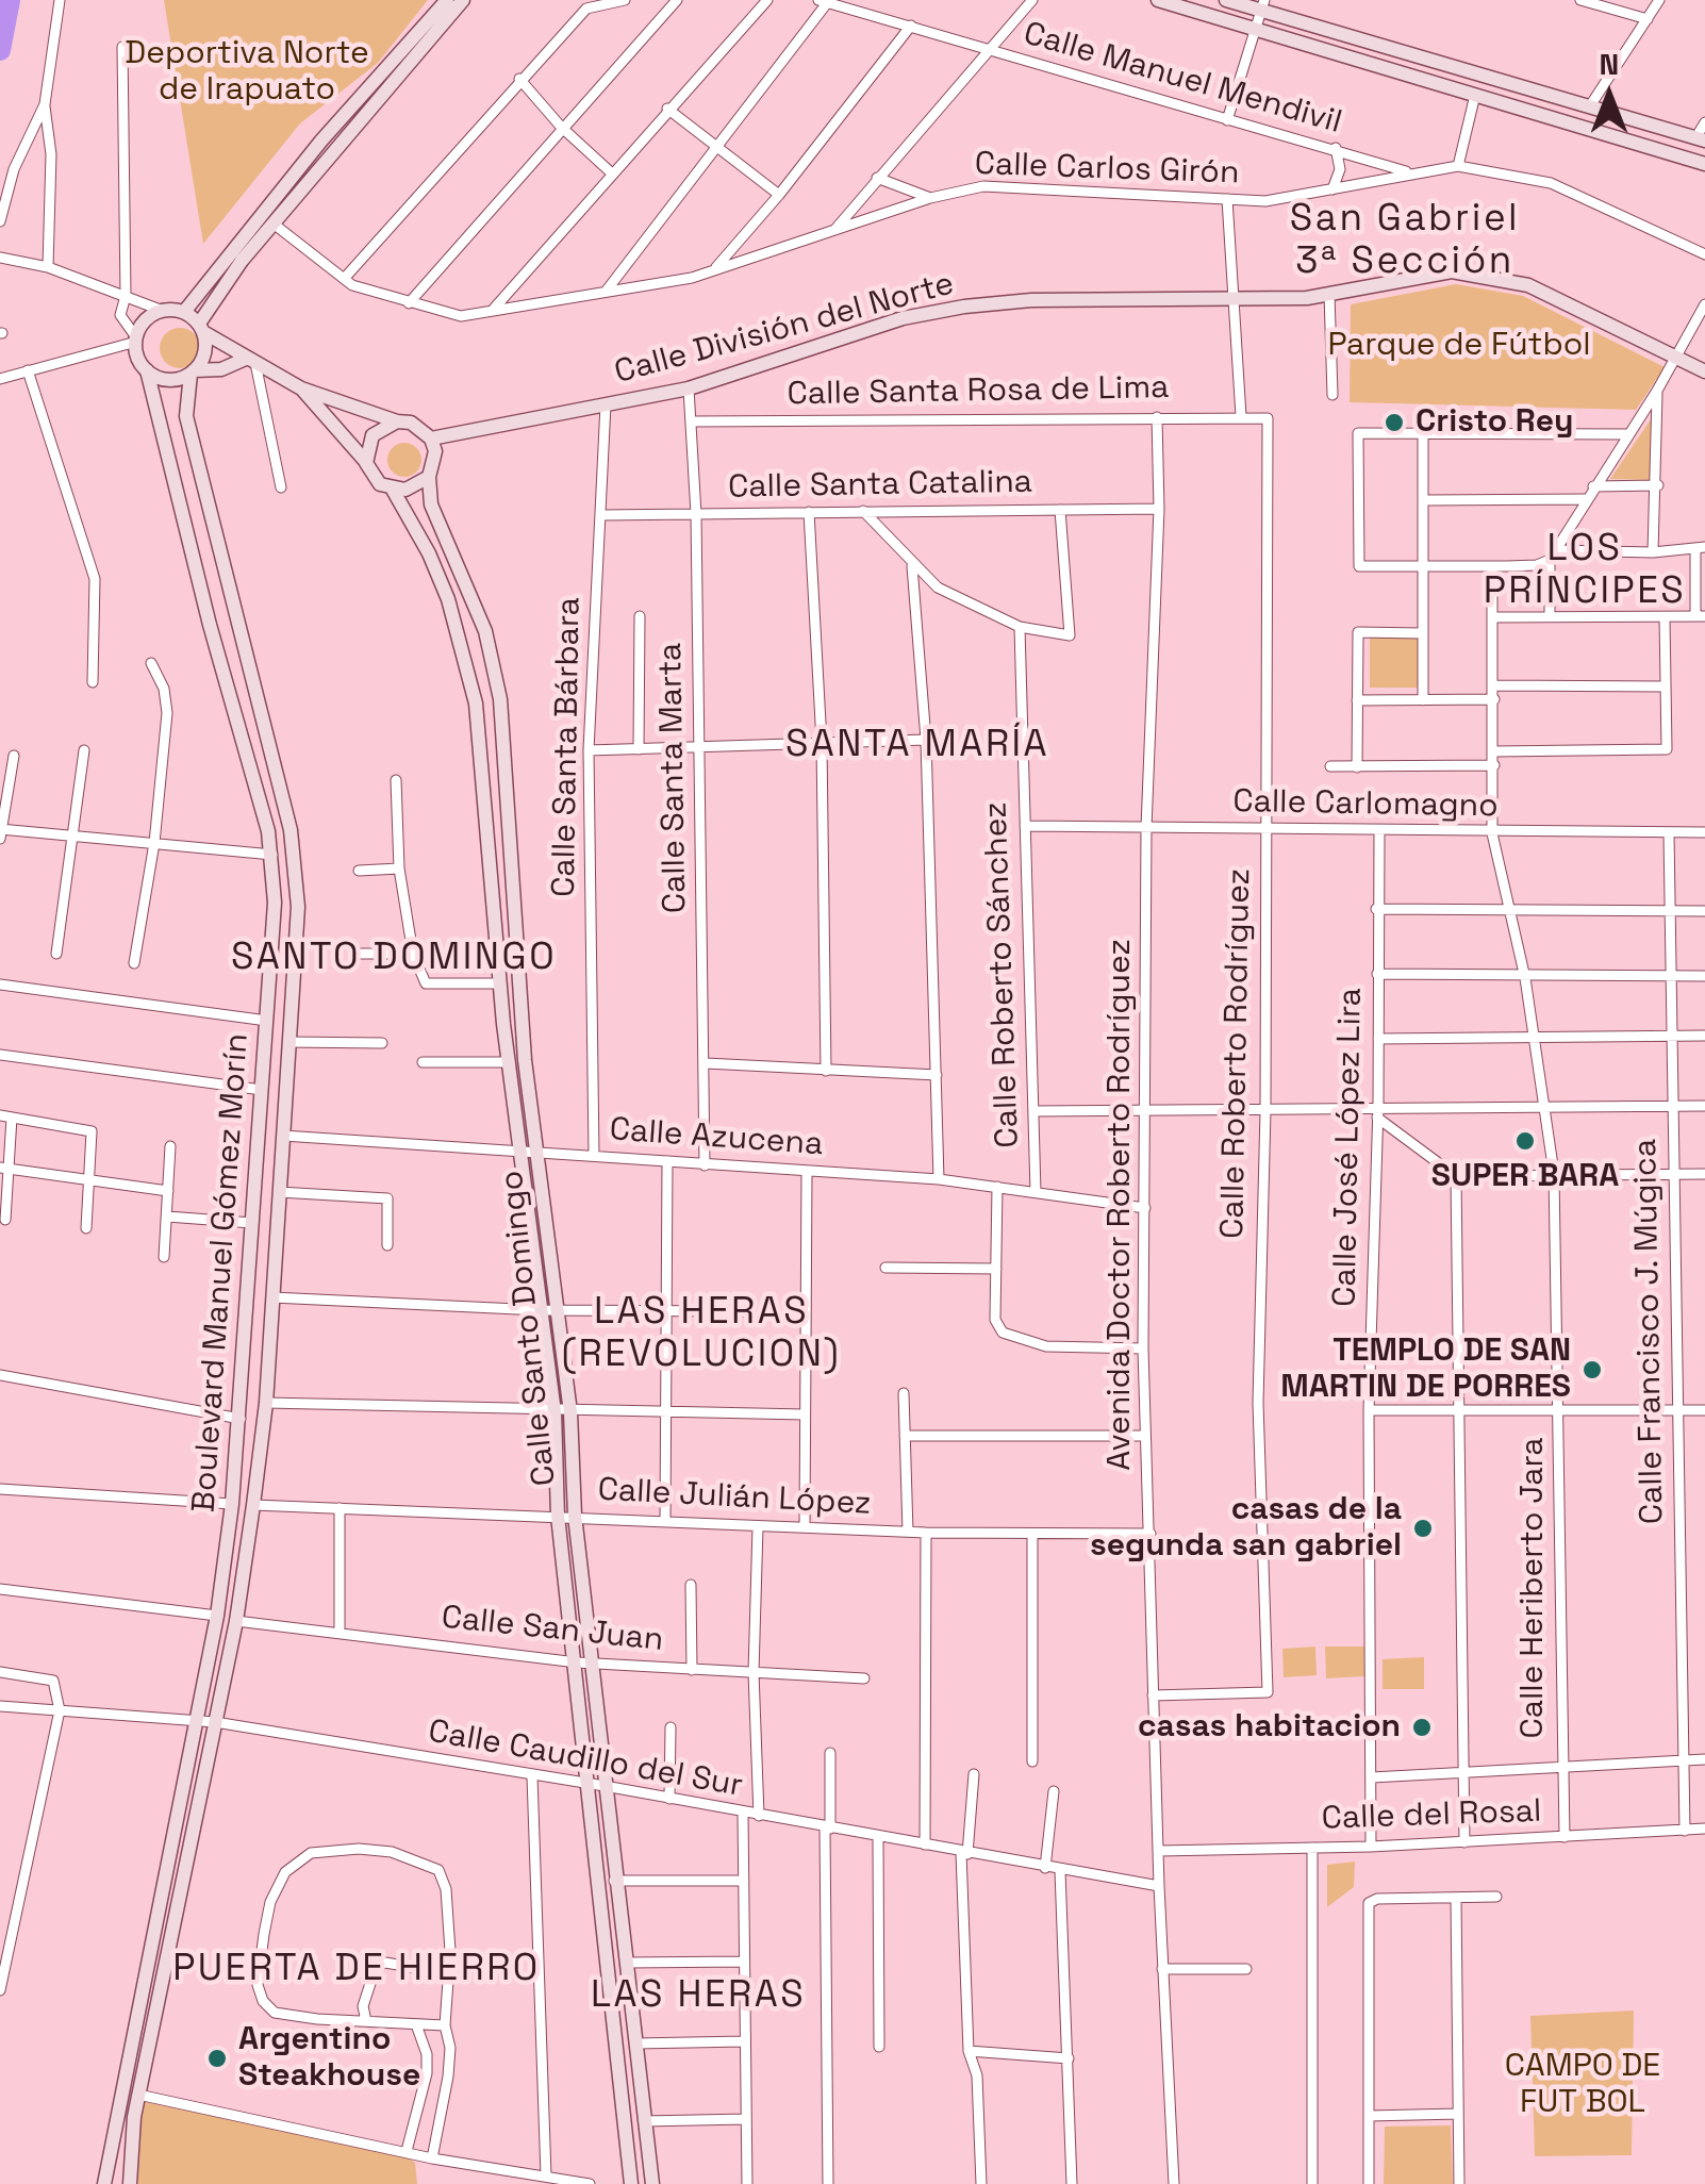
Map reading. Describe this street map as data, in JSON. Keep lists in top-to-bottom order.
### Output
{
  "streets": {
    "main road": ["Calle División del Norte", "Boulevard Manuel Gómez Morín", "Calle Santo Domingo"],
    "street": [
      "Calle Manuel Mendivil",
      "Calle Carlos Girón",
      "Calle Santa Rosa de Lima",
      "Calle Santa Catalina",
      "Calle Santa Bárbara",
      "Calle Santa Marta",
      "Calle Carlomagno",
      "Calle Roberto Sánchez",
      "Calle Roberto Rodríguez",
      "Calle Azucena",
      "Calle José López Lira",
      "Avenida Doctor Roberto Rodríguez",
      "Calle Francisco J. Múgica",
      "Calle Julián López",
      "Calle Heriberto Jara",
      "Calle San Juan",
      "Calle Caudillo del Sur",
      "Calle del Rosal"
    ]
  },
  "crossings": [
    ["Calle Manuel Mendivil", "Calle Carlos Girón"],
    ["Calle División del Norte", "Calle Santa Bárbara"],
    ["Calle División del Norte", "Calle Santa Marta"],
    ["Calle División del Norte", "Calle Santo Domingo"],
    ["Calle Santa Rosa de Lima", "Calle Santa Marta"],
    ["Calle Santa Rosa de Lima", "Calle Roberto Rodríguez"],
    ["Calle Santa Rosa de Lima", "Avenida Doctor Roberto Rodríguez"],
    ["Calle Santa Catalina", "Calle Santa Bárbara"],
    ["Calle Santa Catalina", "Calle Santa Marta"],
    ["Calle Santa Catalina", "Avenida Doctor Roberto Rodríguez"],
    ["Calle Santa Bárbara", "Calle Azucena"],
    ["Calle Santa Marta", "Calle Azucena"],
    ["Calle Carlomagno", "Calle Roberto Sánchez"],
    ["Calle Carlomagno", "Calle Roberto Rodríguez"],
    ["Calle Carlomagno", "Calle José López Lira"],
    ["Calle Carlomagno", "Avenida Doctor Roberto Rodríguez"],
    ["Calle Carlomagno", "Calle Francisco J. Múgica"],
    ["Calle Carlomagno", "Calle Heriberto Jara"],
    ["Calle Roberto Sánchez", "Calle Azucena"],
    ["Calle Roberto Rodríguez", "Avenida Doctor Roberto Rodríguez"],
    ["Calle Azucena", "Avenida Doctor Roberto Rodríguez"],
    ["Calle Azucena", "Boulevard Manuel Gómez Morín"],
    ["Calle Azucena", "Calle Santo Domingo"],
    ["Calle José López Lira", "Calle del Rosal"],
    ["Avenida Doctor Roberto Rodríguez", "Calle Julián López"],
    ["Avenida Doctor Roberto Rodríguez", "Calle Caudillo del Sur"],
    ["Avenida Doctor Roberto Rodríguez", "Calle del Rosal"],
    ["Boulevard Manuel Gómez Morín", "Calle Julián López"],
    ["Boulevard Manuel Gómez Morín", "Calle San Juan"],
    ["Boulevard Manuel Gómez Morín", "Calle Caudillo del Sur"],
    ["Calle Santo Domingo", "Calle Julián López"],
    ["Calle Santo Domingo", "Calle San Juan"],
    ["Calle Santo Domingo", "Calle Caudillo del Sur"],
    ["Calle Francisco J. Múgica", "Calle del Rosal"],
    ["Calle Heriberto Jara", "Calle del Rosal"]
  ],
  "districts": [
    "San Gabriel 3ª Sección",
    "LOS PRÍNCIPES",
    "SANTA MARÍA",
    "SANTO DOMINGO",
    "LAS HERAS (REVOLUCION)",
    "PUERTA DE HIERRO",
    "LAS HERAS"
  ],
  "parks": ["Deportiva Norte de Irapuato", "Parque de Fútbol", "CAMPO DE FUT BOL"],
  "places": [
    "Cristo Rey",
    "SUPER BARA",
    "TEMPLO DE SAN MARTIN DE PORRES",
    "casas de la segunda san gabriel",
    "casas habitacion",
    "Argentino Steakhouse"
  ],
  "north": "top"
}
